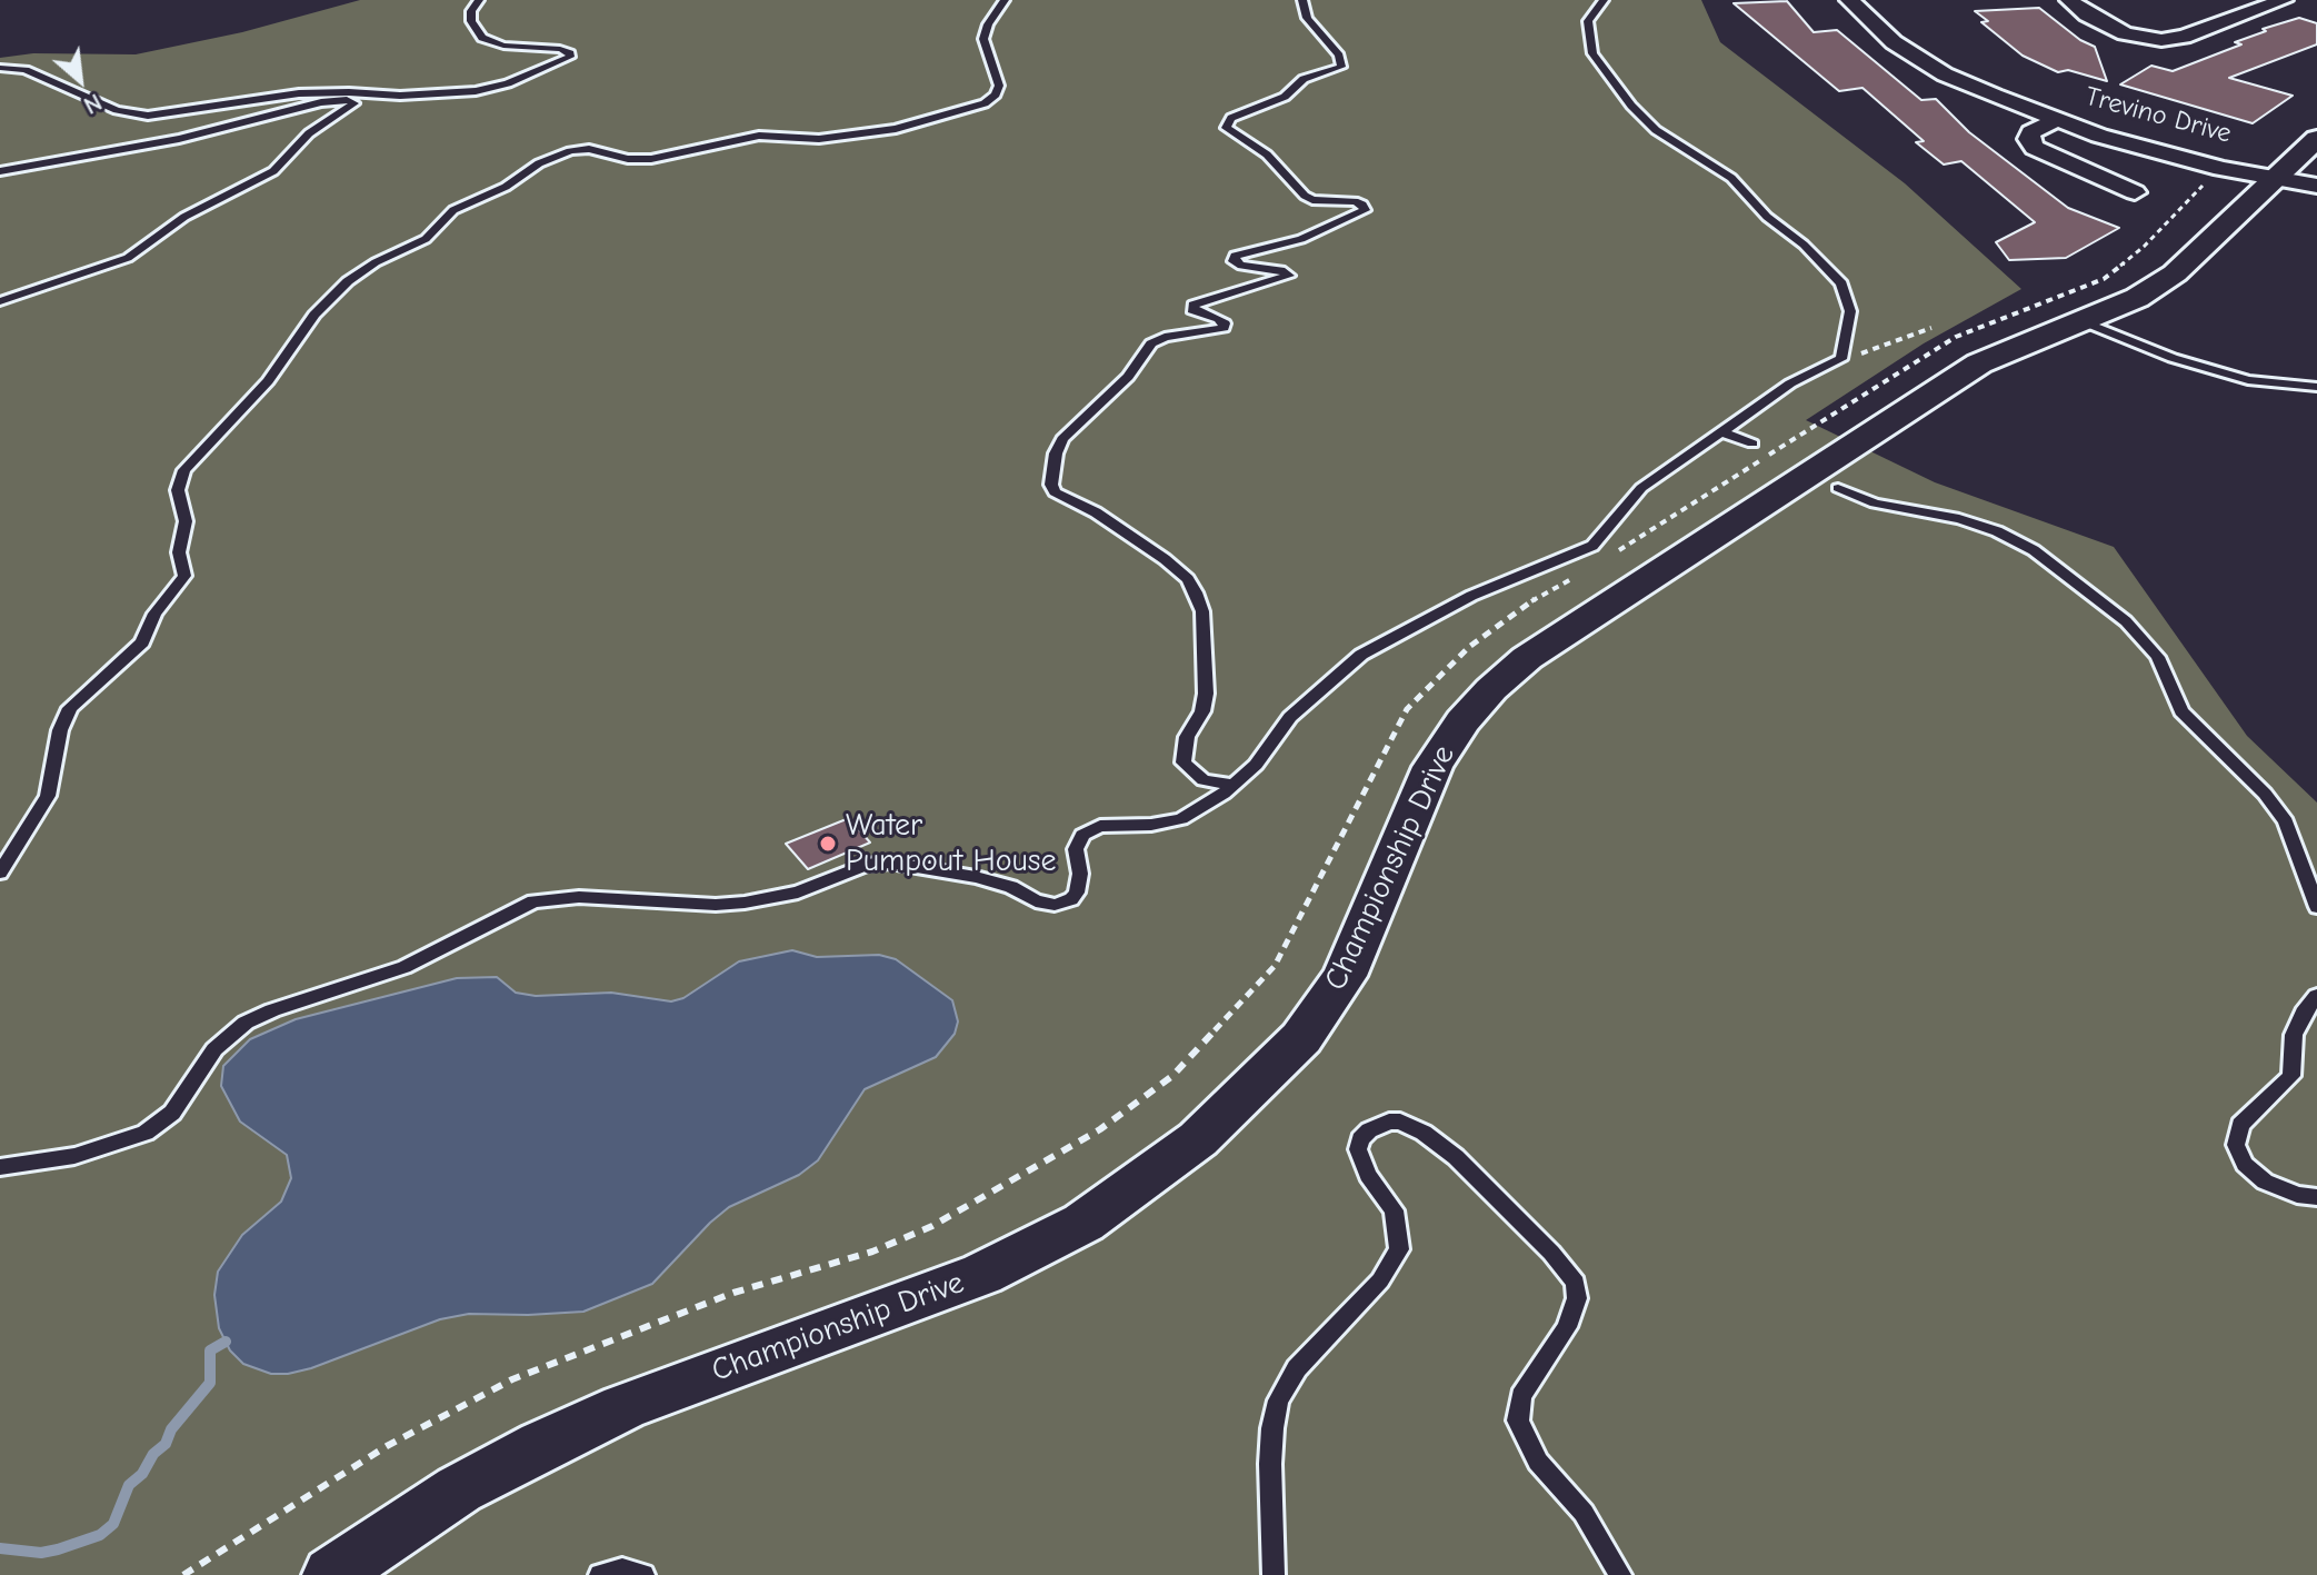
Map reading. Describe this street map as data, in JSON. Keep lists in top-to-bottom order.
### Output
{
  "streets": {
    "street": ["Trevino Drive", "Championship Drive"]
  },
  "crossings": [
    ["Trevino Drive", "Championship Drive"]
  ],
  "places": ["Water Pumpout House"],
  "north": "bottom right"
}
